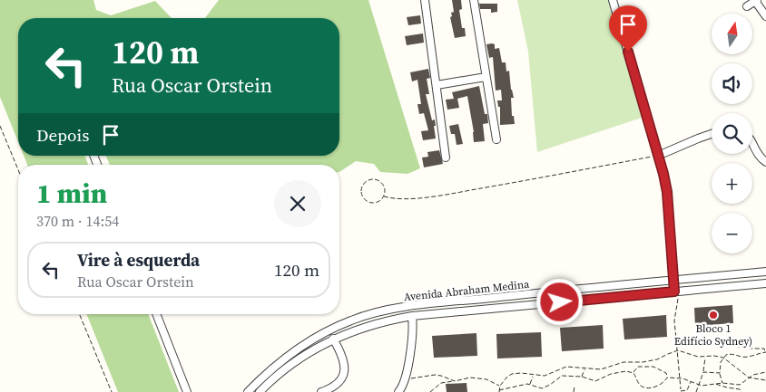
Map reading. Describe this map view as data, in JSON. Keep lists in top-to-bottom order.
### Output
{
  "streets": {
    "street": ["Avenida Abraham Medina"]
  },
  "places": ["Bloco 1 Edifício Sydney)"],
  "north": "top",
  "page": {
    "map_buttons": ["+", "−"],
    "turn": ["120 m", "Rua Oscar Orstein"],
    "then": "Depois",
    "heading": ["1 min", "370 m · 14:54"],
    "list": [
      {
        "name": "Vire à esquerda",
        "note": "Rua Oscar Orstein",
        "value": "120 m"
      }
    ]
  }
}
